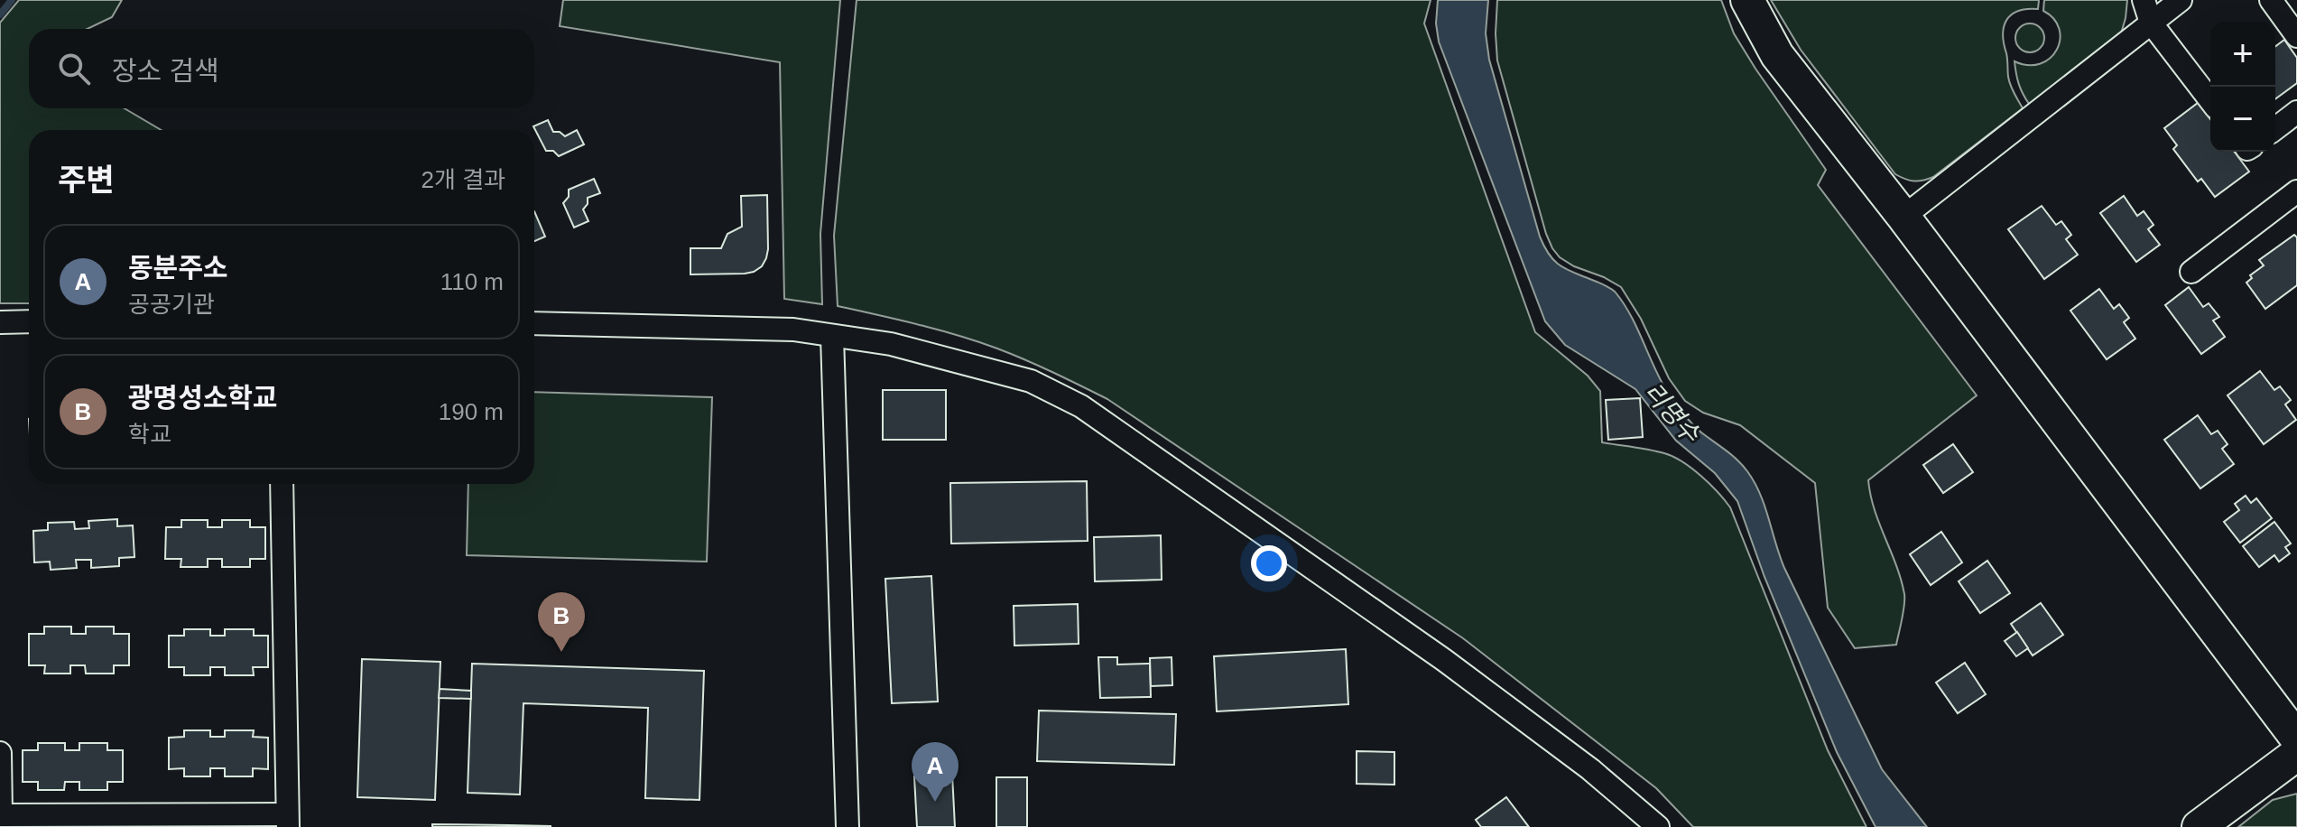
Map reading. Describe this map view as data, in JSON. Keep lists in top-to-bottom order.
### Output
{
  "water": ["리명수"],
  "page": {
    "map_buttons": ["+", "−"],
    "search": "장소 검색",
    "heading": ["주변", "2개 결과"],
    "list": [
      {
        "mark": "A",
        "name": "동분주소",
        "note": "공공기관",
        "value": "110 m"
      },
      {
        "mark": "B",
        "name": "광명성소학교",
        "note": "학교",
        "value": "190 m"
      }
    ],
    "pins": ["B", "A"]
  }
}
